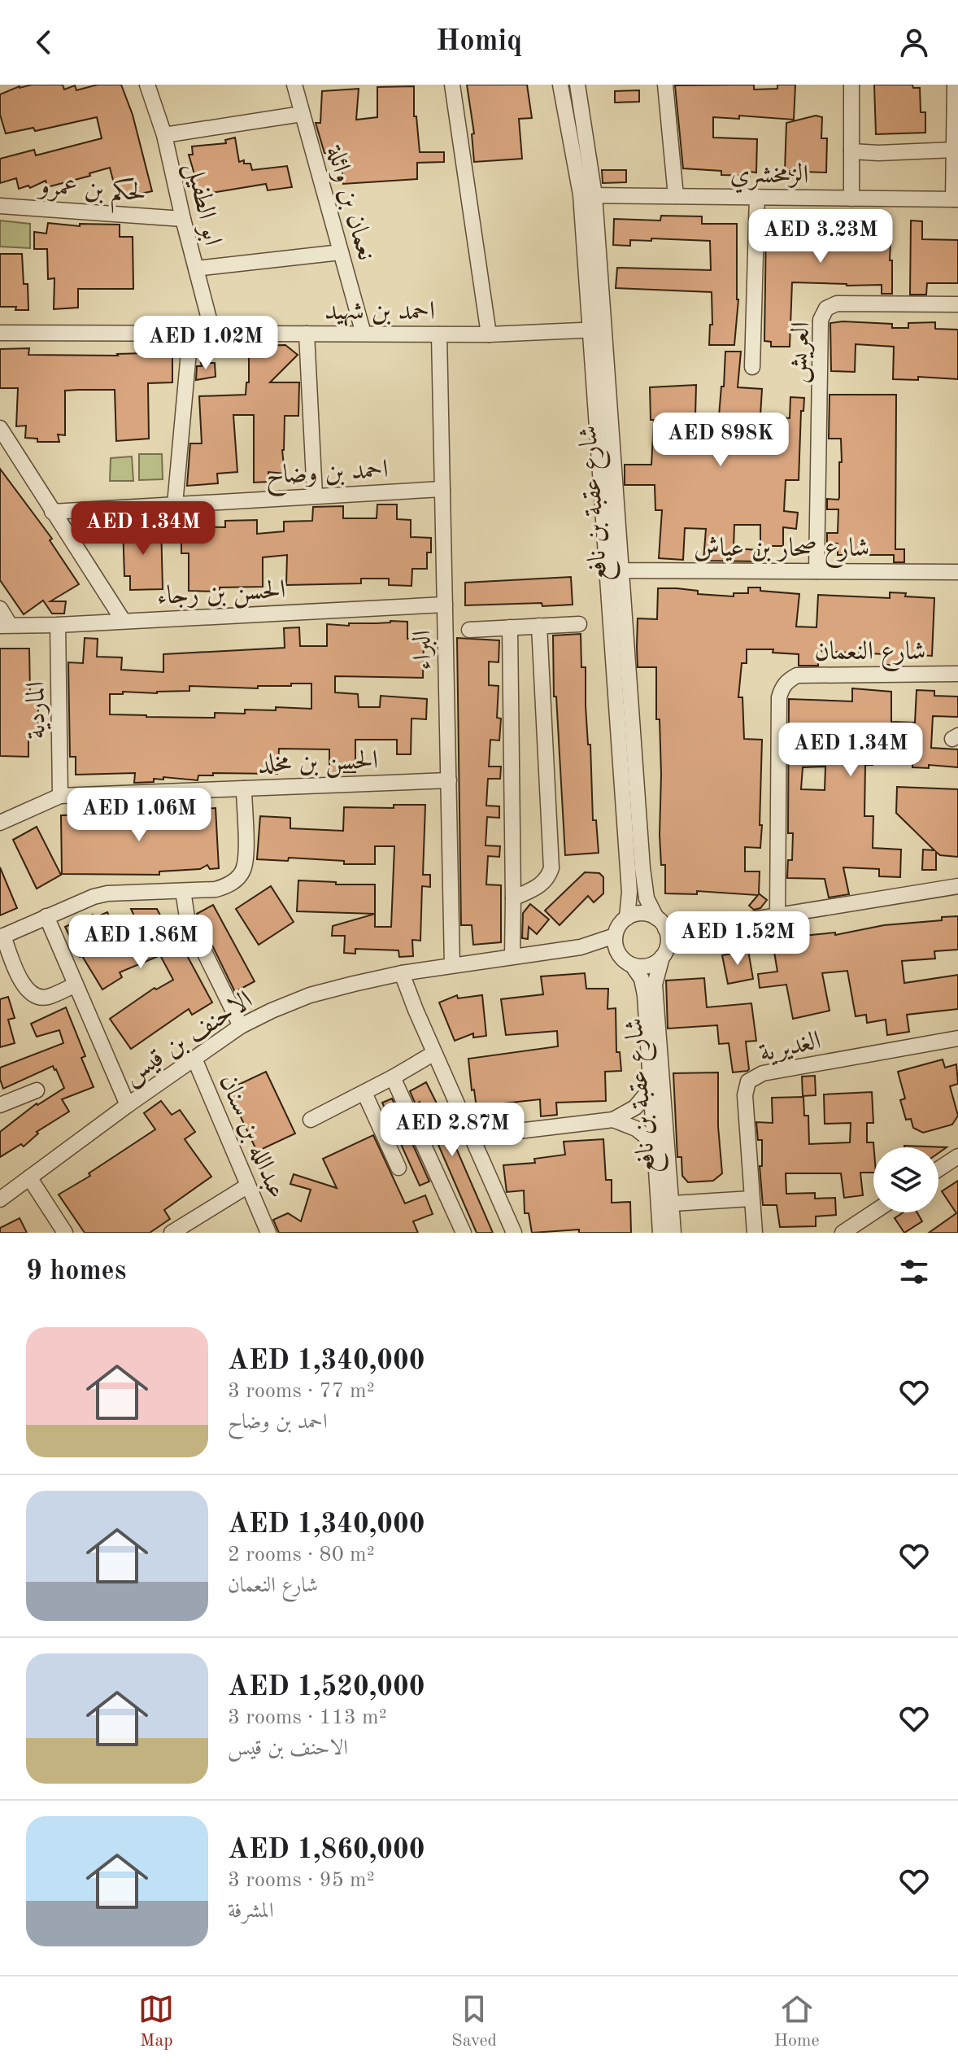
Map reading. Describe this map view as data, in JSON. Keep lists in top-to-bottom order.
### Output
{
  "streets": {
    "street": [
      "الزمخشري",
      "لحكم بن عمرو",
      "نعمان بن وائلة",
      "ابو الطفيل",
      "احمد بن شهيد",
      "العريش",
      "احمد بن وضاح",
      "شارع عقبة بن نافع",
      "شارع صحار بن عياش",
      "الحسن بن رجاء",
      "البراء",
      "شارع النعمان",
      "الماردية",
      "الحسن بن مخلد",
      "الاحنف بن قيس",
      "الغديرية",
      "عبدالله بن سنان"
    ]
  },
  "crossings": [
    ["الزمخشري", "شارع عقبة بن نافع"],
    ["لحكم بن عمرو", "ابو الطفيل"],
    ["نعمان بن وائلة", "احمد بن شهيد"],
    ["ابو الطفيل", "احمد بن شهيد"],
    ["احمد بن شهيد", "شارع عقبة بن نافع"],
    ["احمد بن شهيد", "البراء"],
    ["العريش", "شارع صحار بن عياش"],
    ["احمد بن وضاح", "البراء"],
    ["شارع عقبة بن نافع", "شارع صحار بن عياش"],
    ["شارع عقبة بن نافع", "الاحنف بن قيس"],
    ["الحسن بن رجاء", "البراء"],
    ["الحسن بن رجاء", "الماردية"],
    ["البراء", "الحسن بن مخلد"],
    ["البراء", "الاحنف بن قيس"],
    ["الماردية", "الحسن بن مخلد"],
    ["الاحنف بن قيس", "عبدالله بن سنان"]
  ],
  "page": {
    "header": "Homiq",
    "price": [
      "AED 3.23M",
      "AED 1.02M",
      "AED 898K",
      "AED 1.34M",
      "AED 1.34M",
      "AED 1.06M",
      "AED 1.52M",
      "AED 1.86M",
      "AED 2.87M"
    ],
    "heading": "9 homes",
    "list": [
      {
        "name": "AED 1,340,000",
        "note": "3 rooms · 77 m² · احمد بن وضاح"
      },
      {
        "name": "AED 1,340,000",
        "note": "2 rooms · 80 m² · شارع النعمان"
      },
      {
        "name": "AED 1,520,000",
        "note": "3 rooms · 113 m² · الاحنف بن قيس"
      },
      {
        "name": "AED 1,860,000",
        "note": "3 rooms · 95 m² · المشرفة"
      }
    ],
    "tabs": ["Map", "Saved", "Home"]
  }
}
